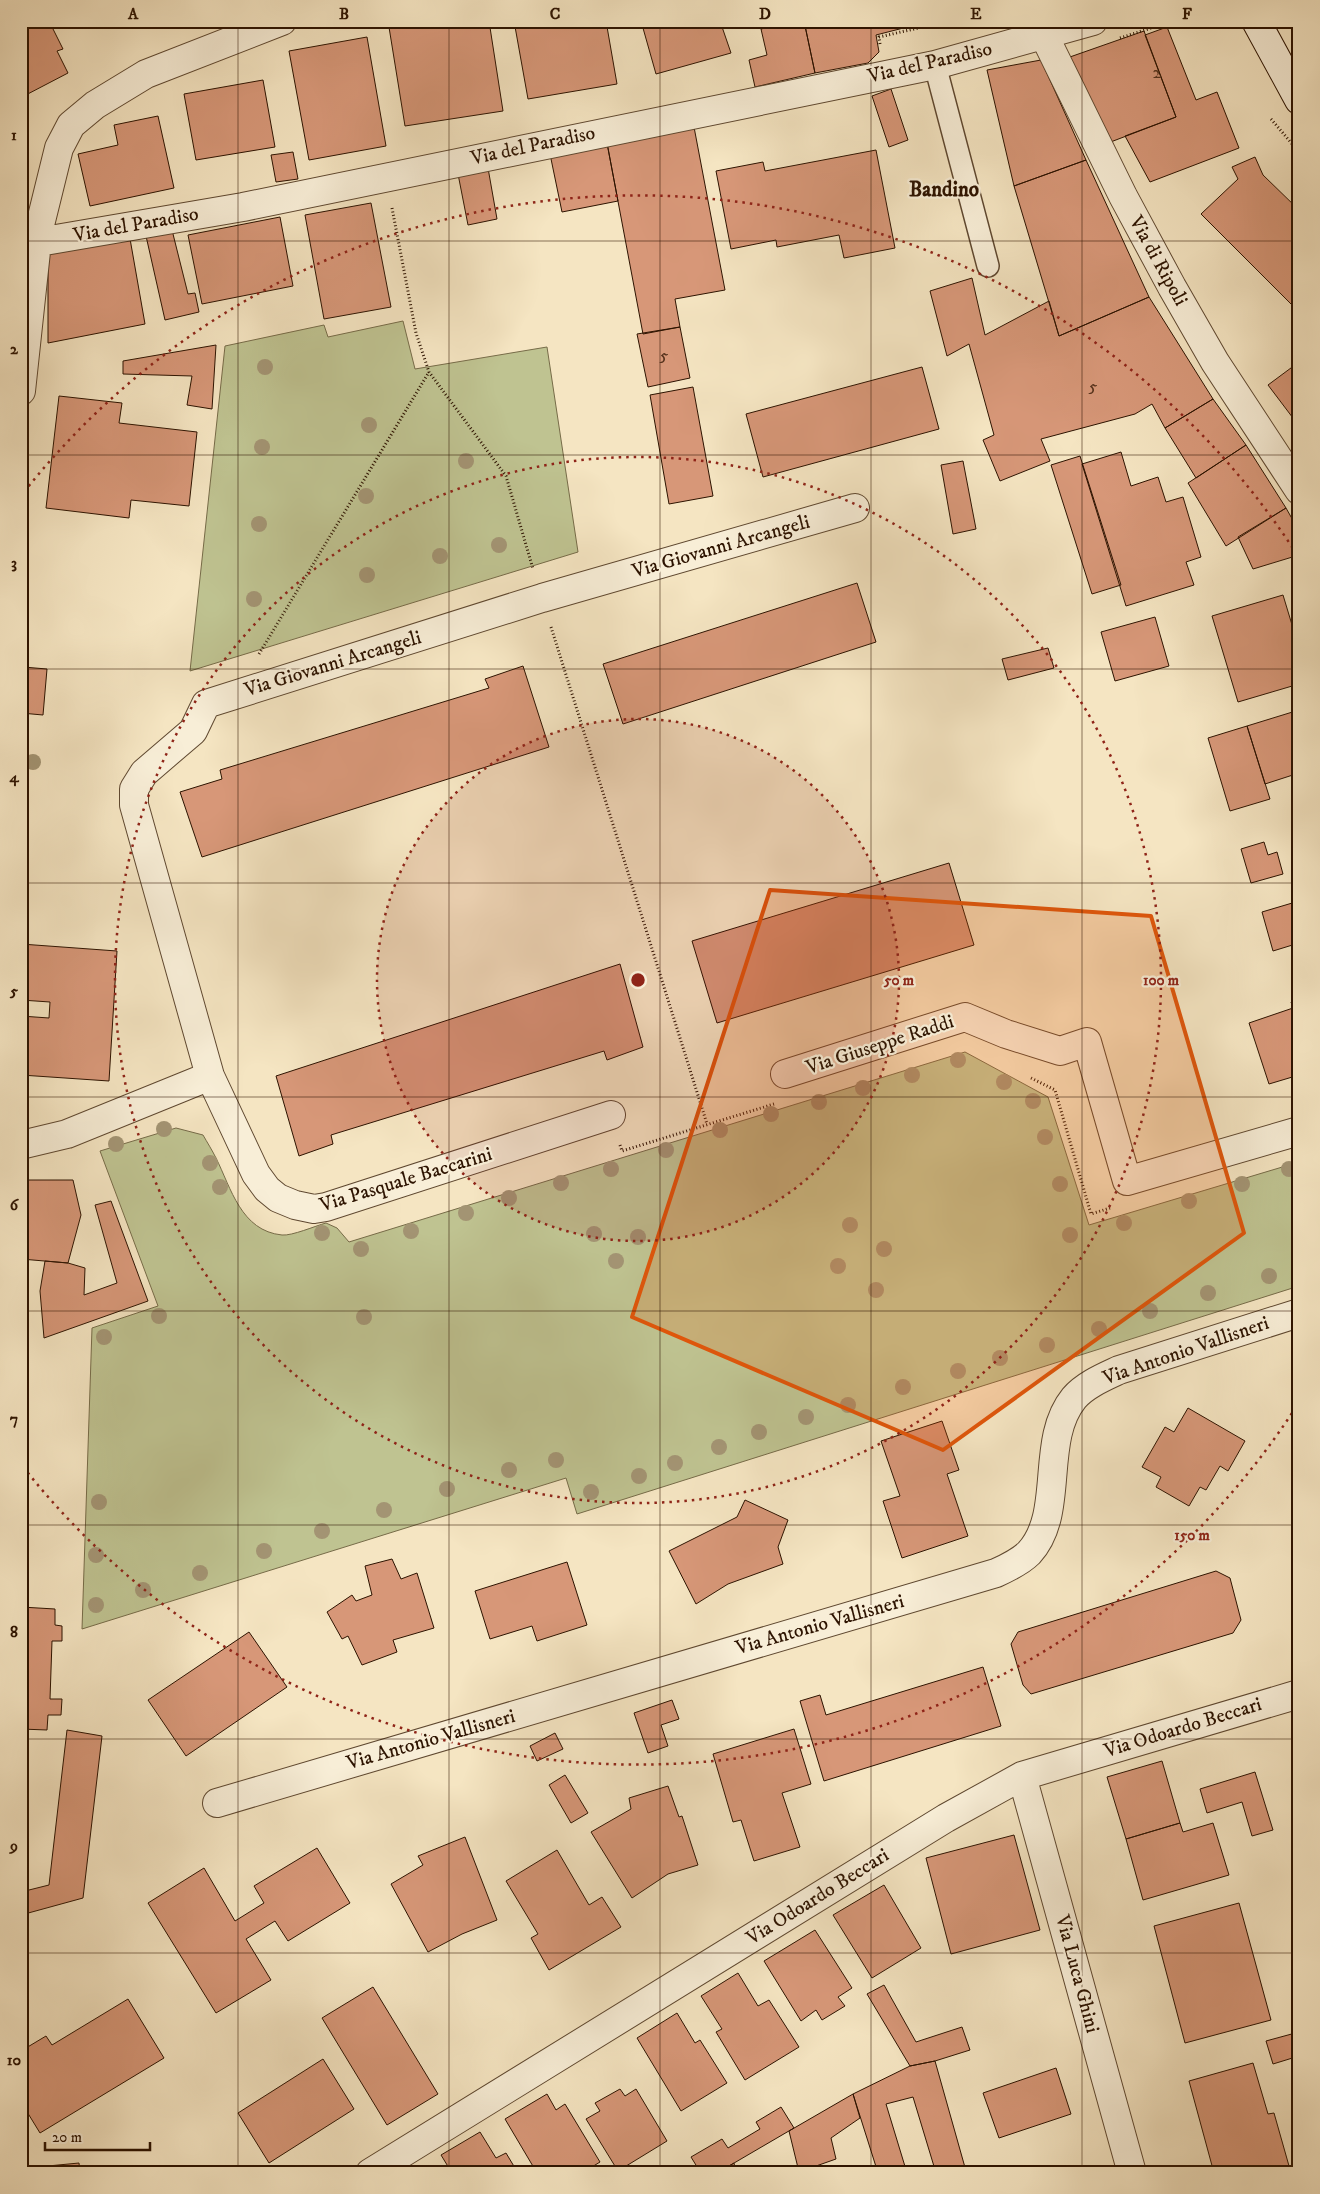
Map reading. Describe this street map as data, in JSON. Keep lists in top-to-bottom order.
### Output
{
  "streets": {
    "street": [
      "Via del Paradiso",
      "Via di Ripoli",
      "Via Giovanni Arcangeli",
      "Via Giuseppe Raddi",
      "Via Pasquale Baccarini",
      "Via Antonio Vallisneri",
      "Via Odoardo Beccari",
      "Via Luca Ghini"
    ]
  },
  "crossings": [
    ["Via del Paradiso", "Via di Ripoli"],
    ["Via Giovanni Arcangeli", "Via Pasquale Baccarini"],
    ["Via Odoardo Beccari", "Via Luca Ghini"]
  ],
  "districts": ["Bandino"],
  "house_numbers": ["2", "5", "5"],
  "scale_bar": "20 m",
  "grid": {
    "columns": [
      "A",
      "B",
      "C",
      "D",
      "E",
      "F"
    ],
    "rows": [
      "1",
      "2",
      "3",
      "4",
      "5",
      "6",
      "7",
      "8",
      "9",
      "10"
    ]
  },
  "rings": ["50 m", "100 m", "150 m"]
}
